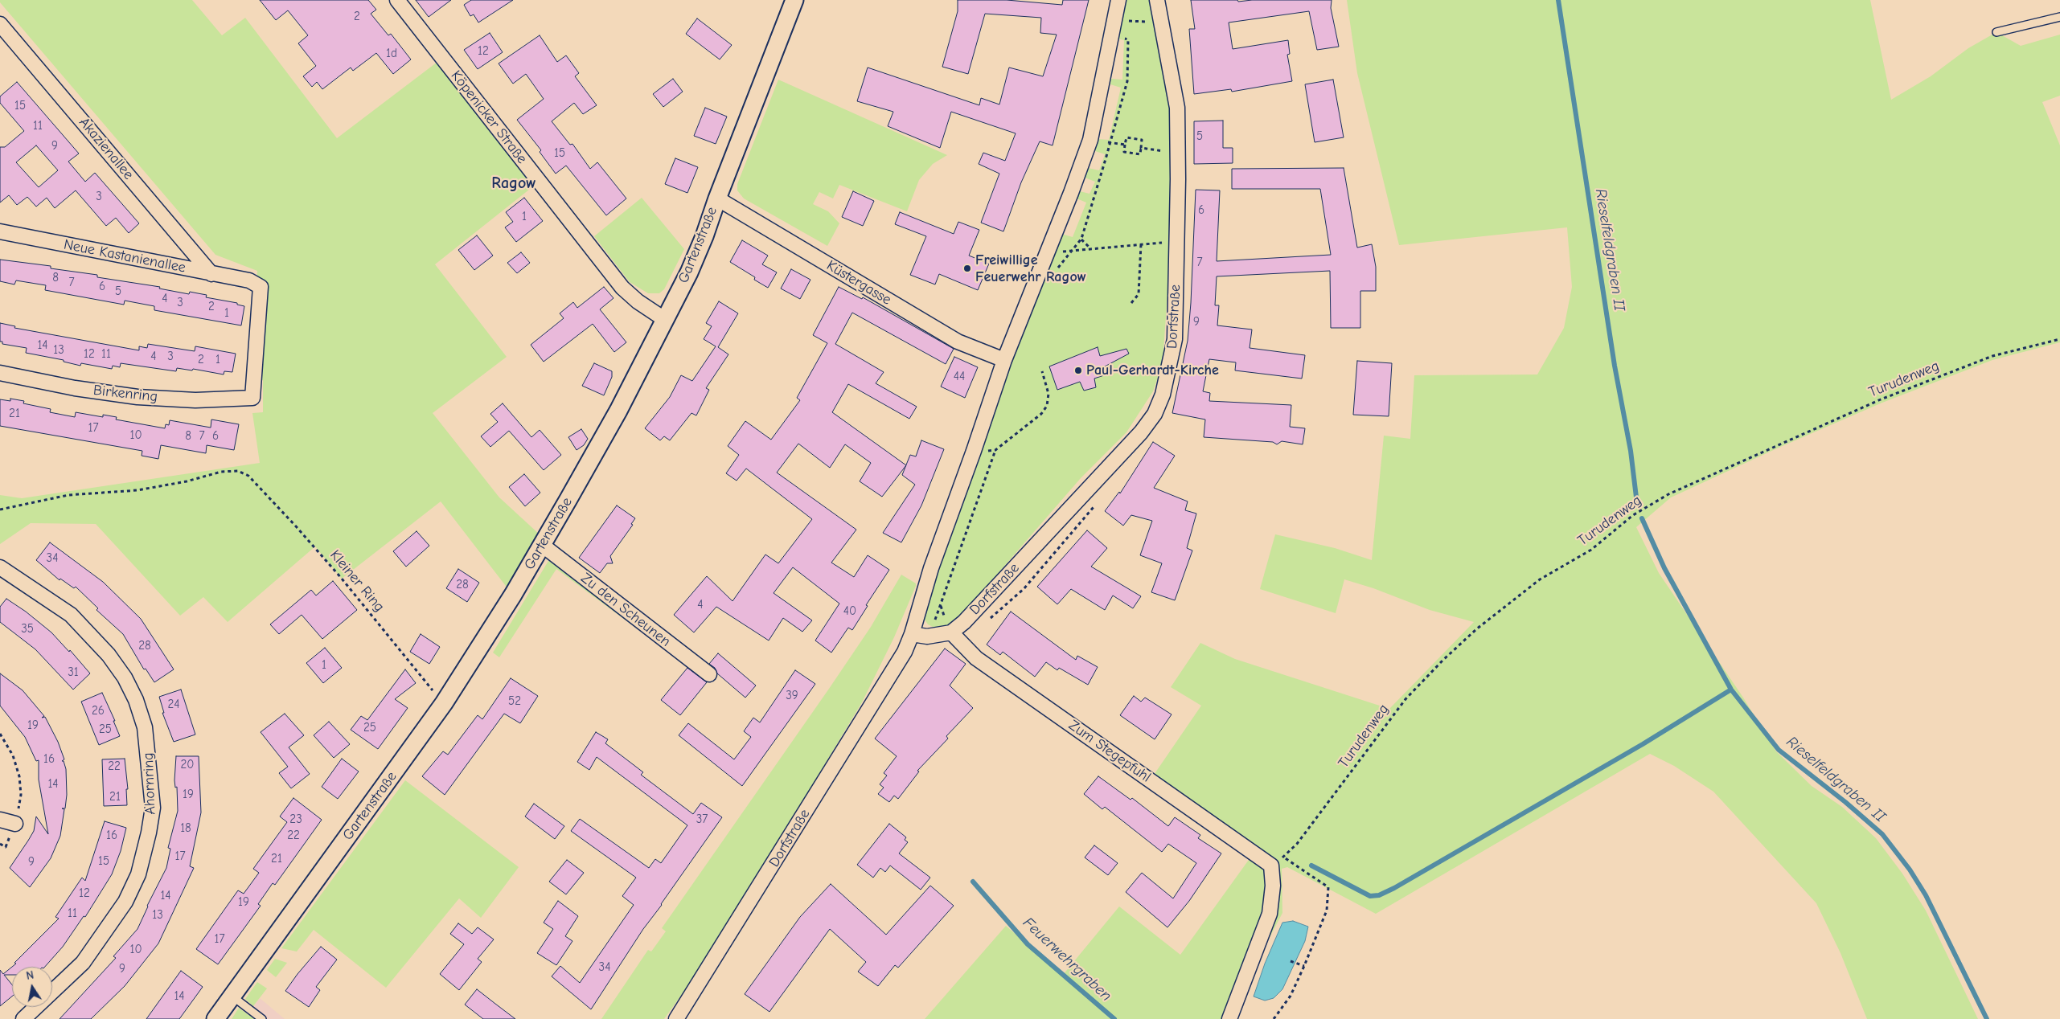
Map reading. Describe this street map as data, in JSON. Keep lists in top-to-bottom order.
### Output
{
  "streets": {
    "street": [
      "Köpenicker Straße",
      "Akazienallee",
      "Gartenstraße",
      "Neue Kastanienallee",
      "Küstergasse",
      "Dorfstraße",
      "Birkenring",
      "Zu den Scheunen",
      "Zum Stegepfuhl",
      "Ahornring"
    ],
    "path": ["Turudenweg", "Kleiner Ring"]
  },
  "crossings": [
    ["Köpenicker Straße", "Gartenstraße"],
    ["Akazienallee", "Neue Kastanienallee"],
    ["Gartenstraße", "Küstergasse"],
    ["Gartenstraße", "Kleiner Ring"],
    ["Gartenstraße", "Zu den Scheunen"],
    ["Neue Kastanienallee", "Birkenring"],
    ["Küstergasse", "Dorfstraße"],
    ["Dorfstraße", "Zum Stegepfuhl"],
    ["Turudenweg", "Zum Stegepfuhl"]
  ],
  "districts": ["Ragow"],
  "water": ["Rieselfeldgraben II", "Feuerwehrgraben"],
  "places": ["Freiwillige Feuerwehr Ragow", "Paul-Gerhardt-Kirche"],
  "house_numbers": [
    "2",
    "12",
    "1d",
    "15",
    "11",
    "5",
    "9",
    "15",
    "3",
    "6",
    "1",
    "7",
    "8",
    "7",
    "6",
    "5",
    "4",
    "3",
    "2",
    "1",
    "9",
    "14",
    "13",
    "12",
    "11",
    "4",
    "3",
    "2",
    "1",
    "44",
    "21",
    "17",
    "10",
    "8",
    "7",
    "6",
    "34",
    "28",
    "4",
    "40",
    "35",
    "28",
    "1",
    "31",
    "39",
    "52",
    "24",
    "26",
    "19",
    "25",
    "25",
    "16",
    "20",
    "22",
    "14",
    "19",
    "21",
    "23",
    "37",
    "18",
    "16",
    "22",
    "17",
    "21",
    "15",
    "9",
    "12",
    "14",
    "19",
    "11",
    "13",
    "17",
    "10",
    "34",
    "9",
    "14"
  ],
  "north": "top"
}
